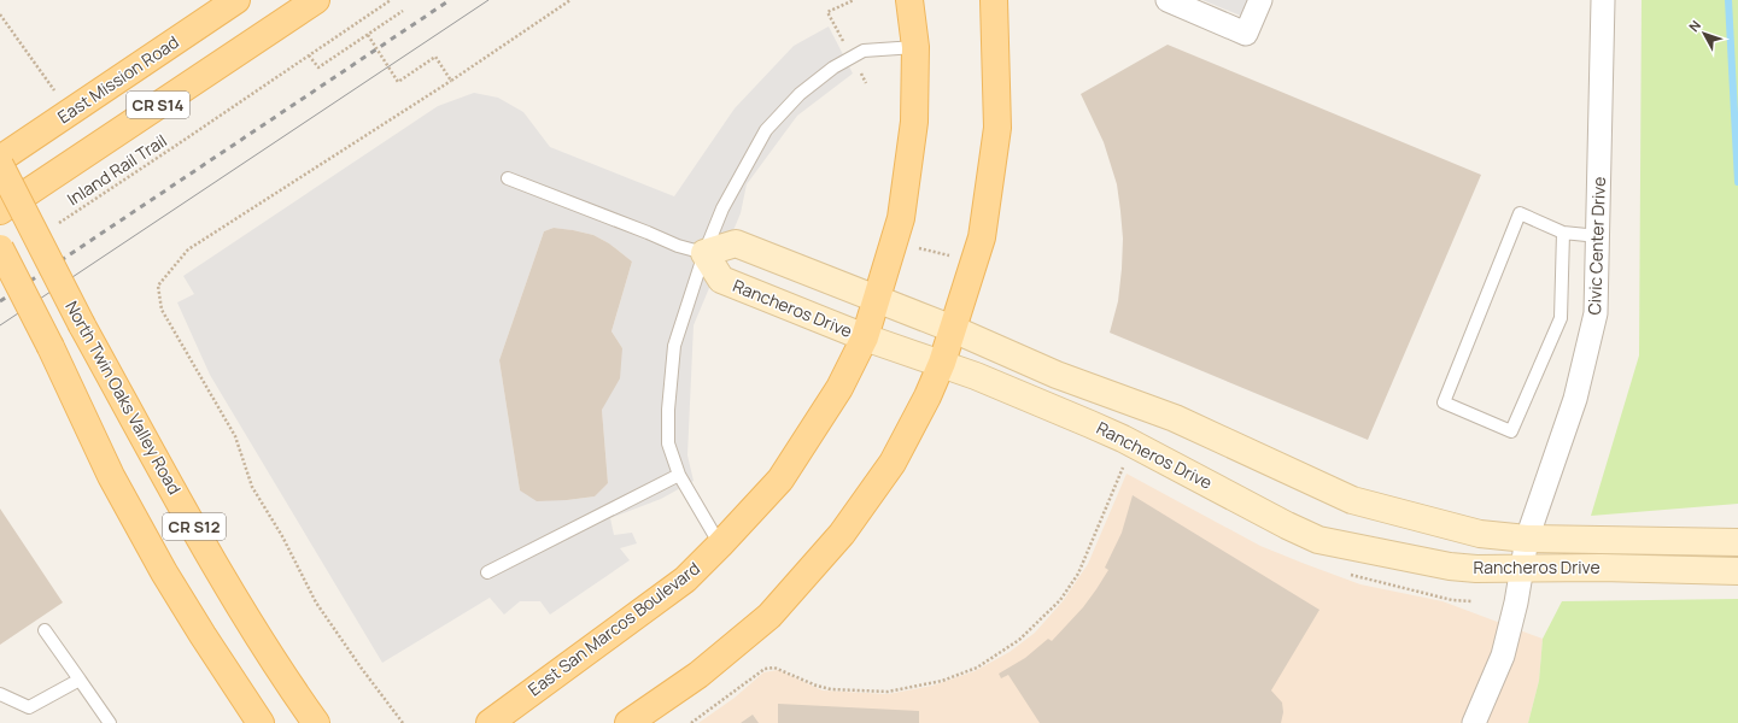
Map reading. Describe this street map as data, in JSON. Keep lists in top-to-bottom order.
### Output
{
  "streets": {
    "main road": [
      "East Mission Road",
      "CR S14",
      "Rancheros Drive",
      "North Twin Oaks Valley Road",
      "CR S12",
      "East San Marcos Boulevard"
    ],
    "street": ["Civic Center Drive"],
    "path": ["Inland Rail Trail"]
  },
  "crossings": [
    ["Civic Center Drive", "Rancheros Drive"],
    ["Rancheros Drive", "East San Marcos Boulevard"]
  ],
  "north": "top left"
}
